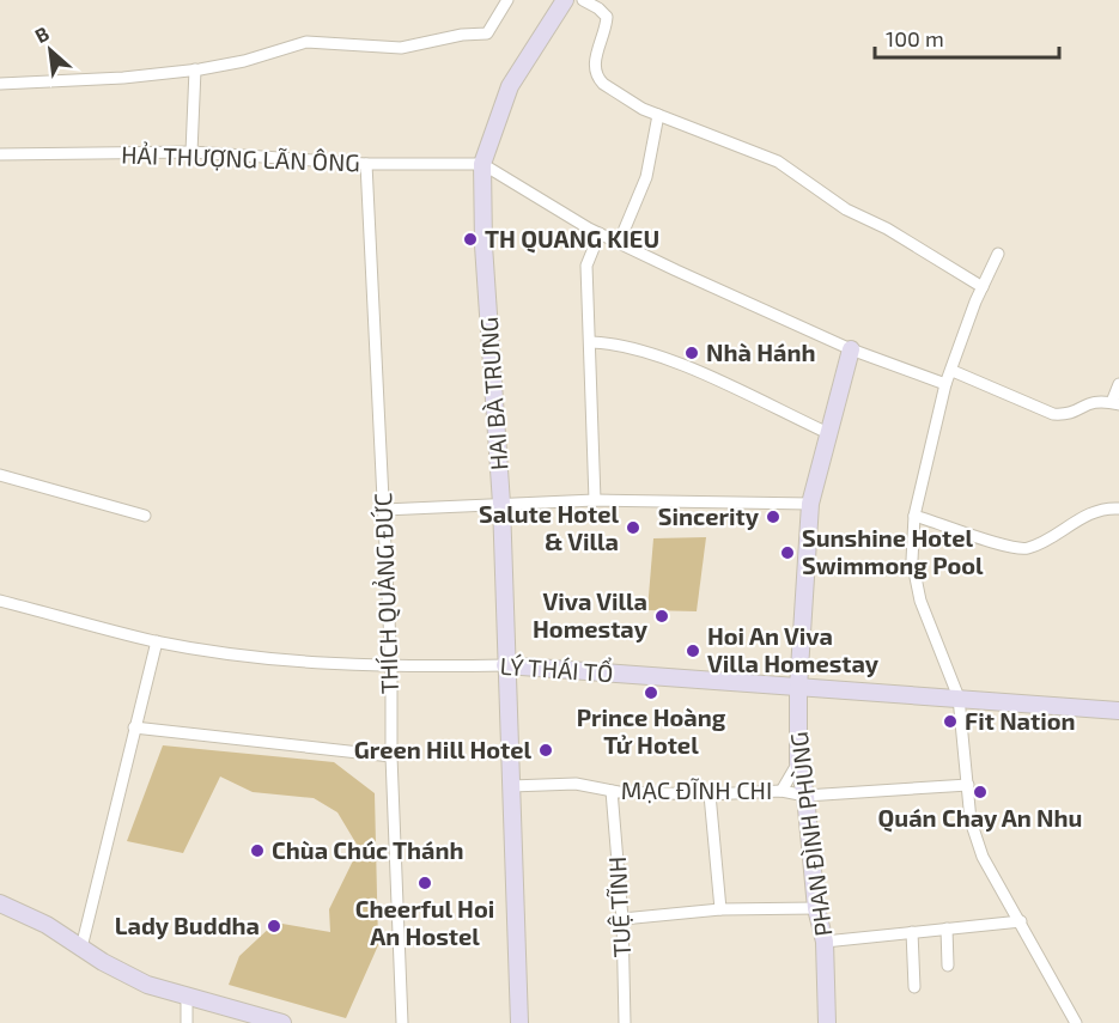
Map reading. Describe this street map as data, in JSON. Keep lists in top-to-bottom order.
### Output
{
  "streets": {
    "street": [
      "HẢI THƯỢNG LÃN ÔNG",
      "HAI BÀ TRƯNG",
      "THÍCH QUẢNG ĐỨC",
      "LÝ THÁI TỔ",
      "MẠC ĐĨNH CHI",
      "PHAN ĐÌNH PHÙNG",
      "TUỆ TĨNH"
    ]
  },
  "crossings": [
    ["HẢI THƯỢNG LÃN ÔNG", "HAI BÀ TRƯNG"],
    ["HẢI THƯỢNG LÃN ÔNG", "THÍCH QUẢNG ĐỨC"],
    ["HAI BÀ TRƯNG", "LÝ THÁI TỔ"],
    ["HAI BÀ TRƯNG", "MẠC ĐĨNH CHI"],
    ["THÍCH QUẢNG ĐỨC", "LÝ THÁI TỔ"],
    ["LÝ THÁI TỔ", "PHAN ĐÌNH PHÙNG"],
    ["MẠC ĐĨNH CHI", "PHAN ĐÌNH PHÙNG"],
    ["MẠC ĐĨNH CHI", "TUỆ TĨNH"]
  ],
  "places": [
    "TH QUANG KIEU",
    "Nhà Hánh",
    "Sincerity",
    "Salute Hotel & Villa",
    "Sunshine Hotel Swimmong Pool",
    "Viva Villa Homestay",
    "Hoi An Viva Villa Homestay",
    "Prince Hoàng Tử Hotel",
    "Fit Nation",
    "Green Hill Hotel",
    "Quán Chay An Nhu",
    "Chùa Chúc Thánh",
    "Cheerful Hoi An Hostel",
    "Lady Buddha"
  ],
  "scale_bar": "100 m",
  "north": "top left"
}
